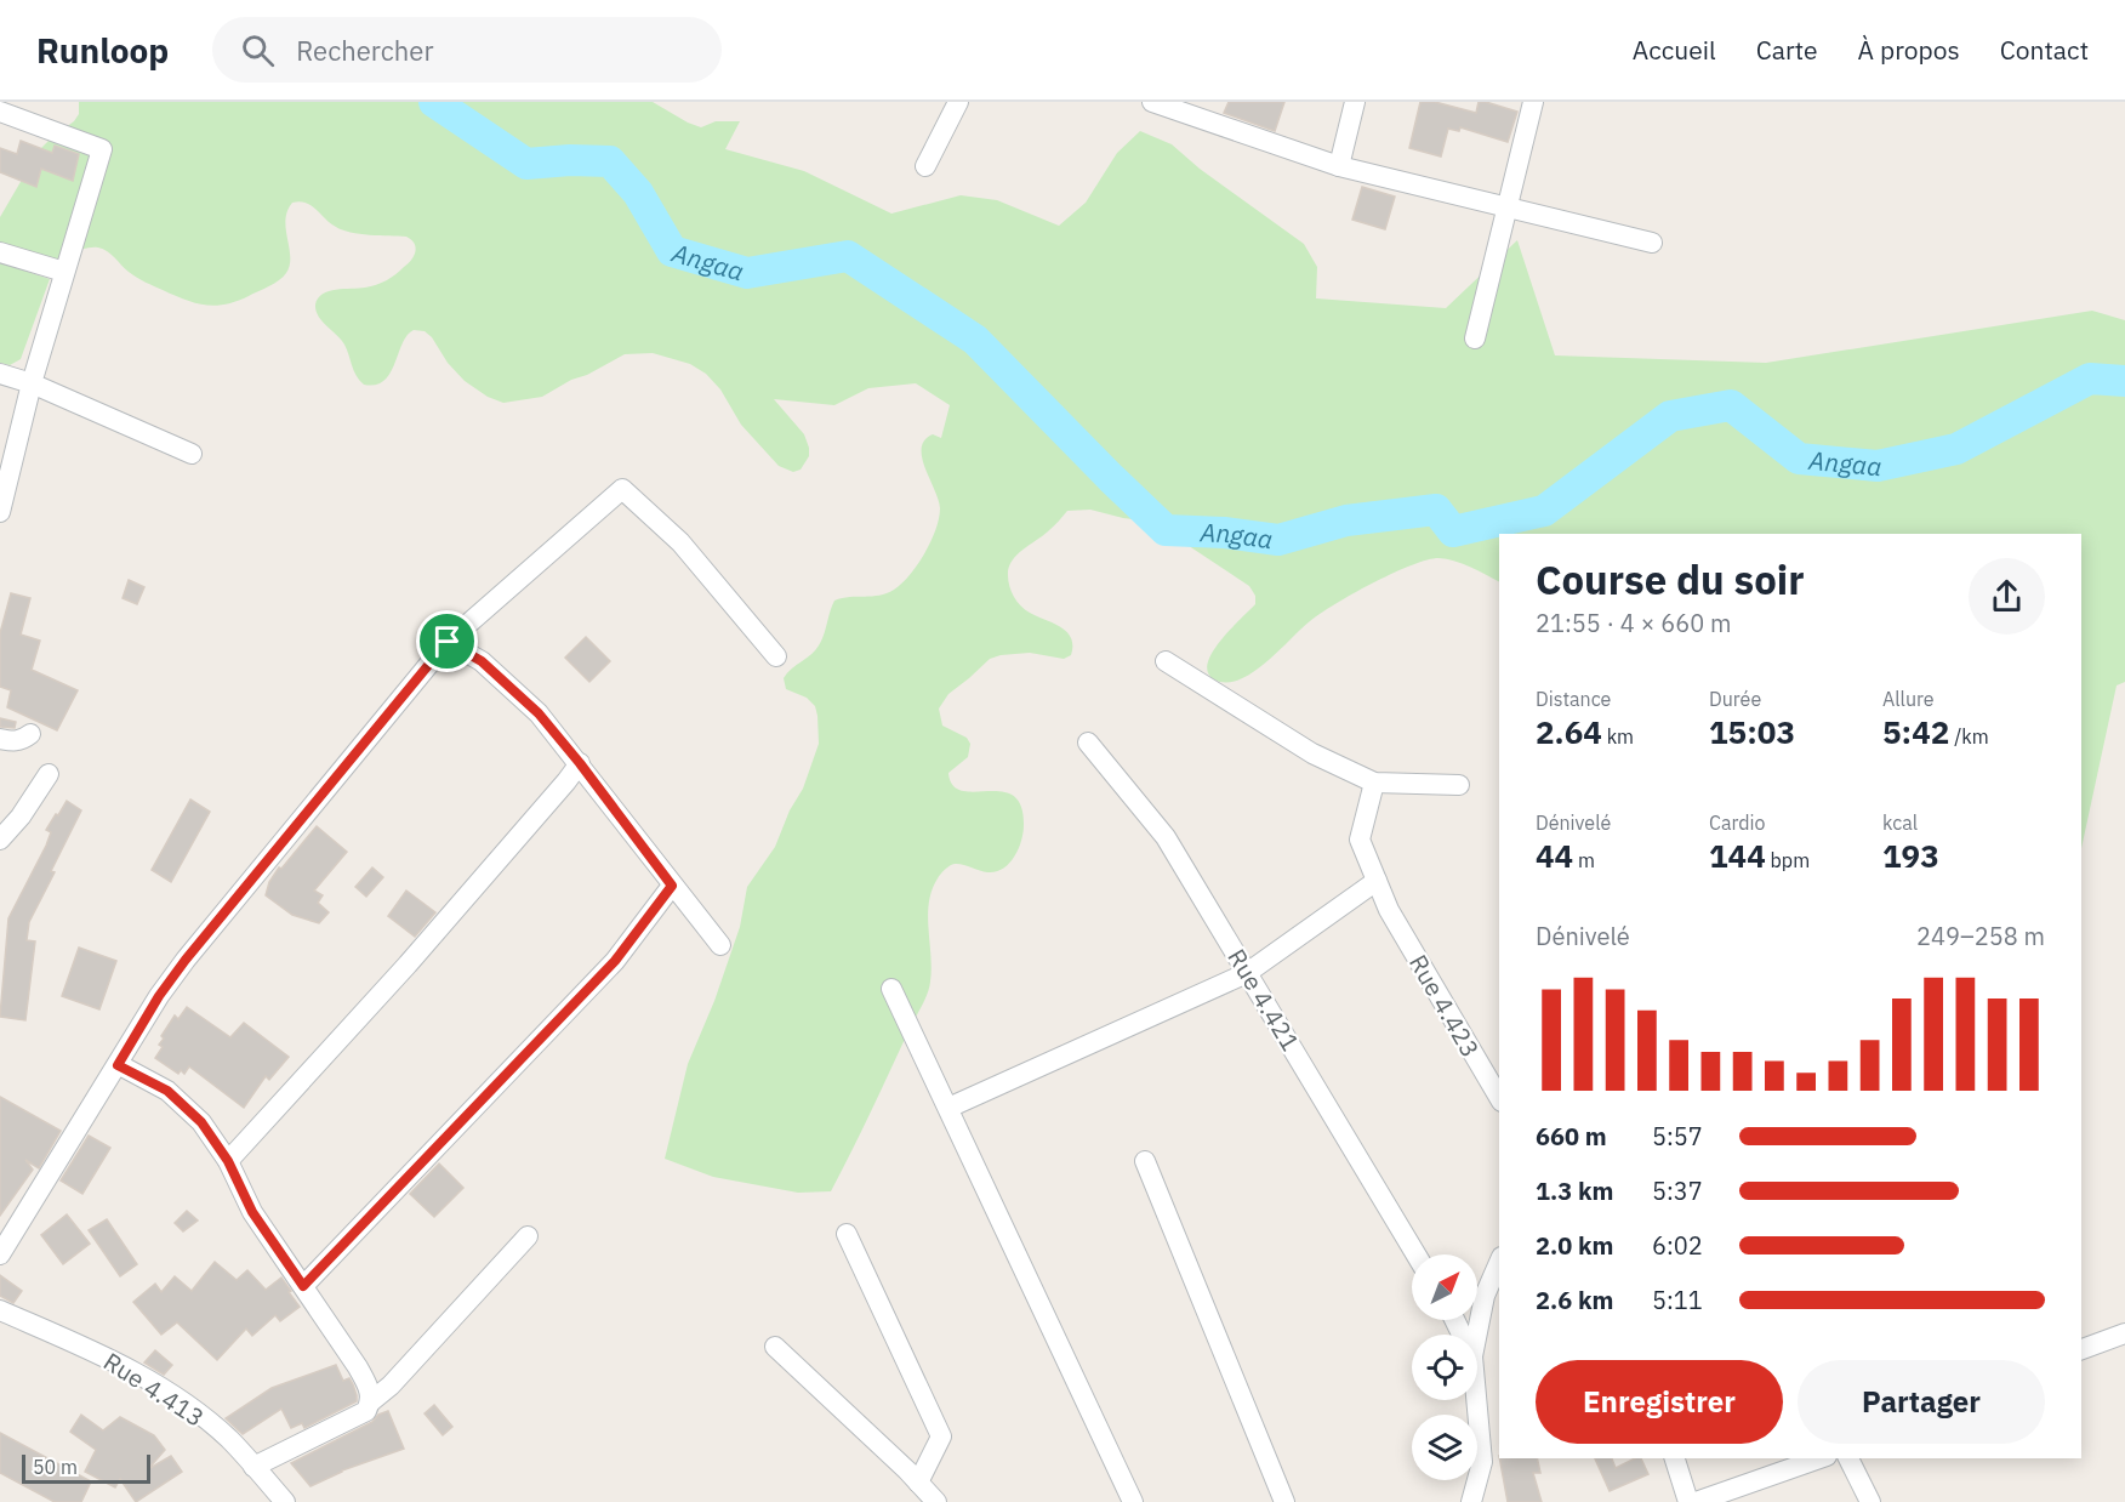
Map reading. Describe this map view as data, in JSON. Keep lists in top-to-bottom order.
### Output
{
  "streets": {
    "street": ["Rue 4.421", "Rue 4.423", "Rue 4.413"]
  },
  "water": ["Angaa"],
  "scale_bar": "50 m",
  "north": "top right",
  "page": {
    "header": "Runloop",
    "search": "Rechercher",
    "nav": [
      "Accueil",
      "Carte",
      "À propos",
      "Contact"
    ],
    "heading": ["Course du soir", "21:55 · 4 × 660 m"],
    "stats": [
      ["Distance", "2.64 km"],
      ["Durée", "15:03"],
      ["Allure", "5:42 /km"],
      ["Dénivelé", "44 m"],
      ["Cardio", "144 bpm"],
      ["kcal", "193"]
    ],
    "chart": ["Dénivelé", "249–258 m"],
    "list": [
      {
        "name": "660 m",
        "note": "5:57"
      },
      {
        "name": "1.3 km",
        "note": "5:37"
      },
      {
        "name": "2.0 km",
        "note": "6:02"
      },
      {
        "name": "2.6 km",
        "note": "5:11"
      }
    ],
    "buttons": ["Enregistrer", "Partager"],
    "scale": "50 m"
  }
}
